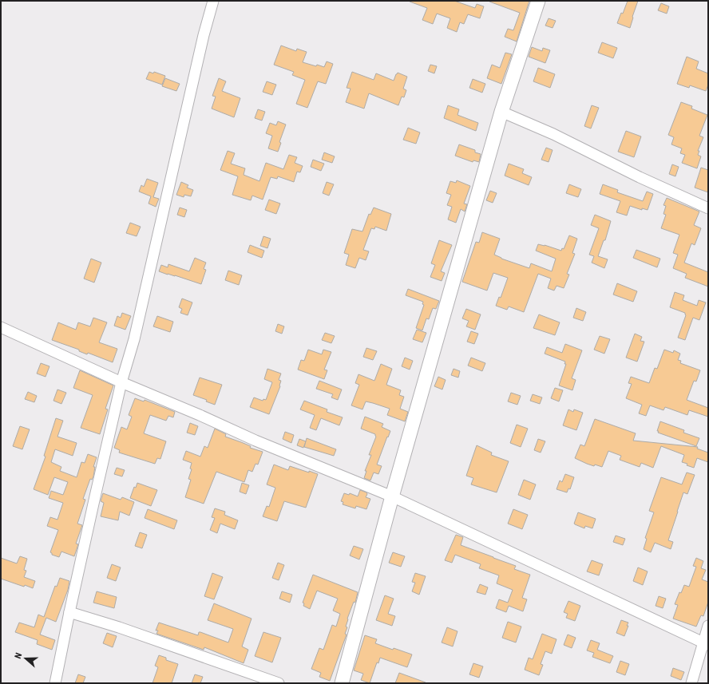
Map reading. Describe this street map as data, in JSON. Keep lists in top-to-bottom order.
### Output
{
  "north": "left"
}
